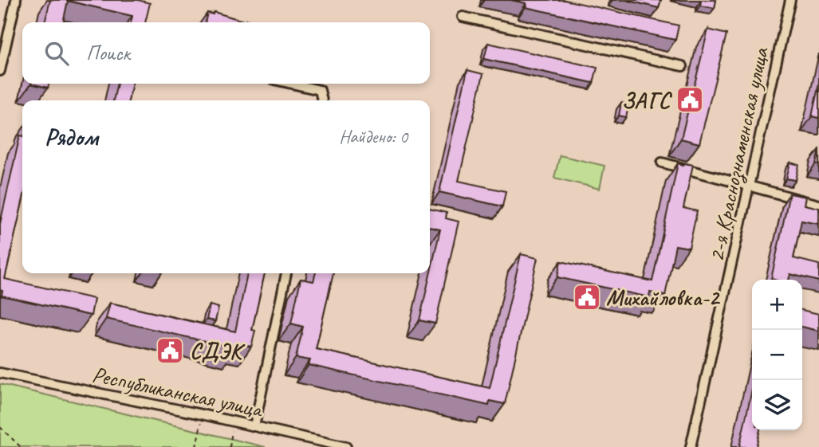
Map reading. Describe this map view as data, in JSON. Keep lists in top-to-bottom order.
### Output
{
  "streets": {
    "street": ["2-я Краснознаменская улица", "Республиканская улица"]
  },
  "places": {
    "public building": ["ЗАГС", "Михайловка-2", "СДЭК"]
  },
  "page": {
    "search": "Поиск",
    "heading": ["Рядом", "Найдено: 0"],
    "map_buttons": ["+", "−"]
  }
}
